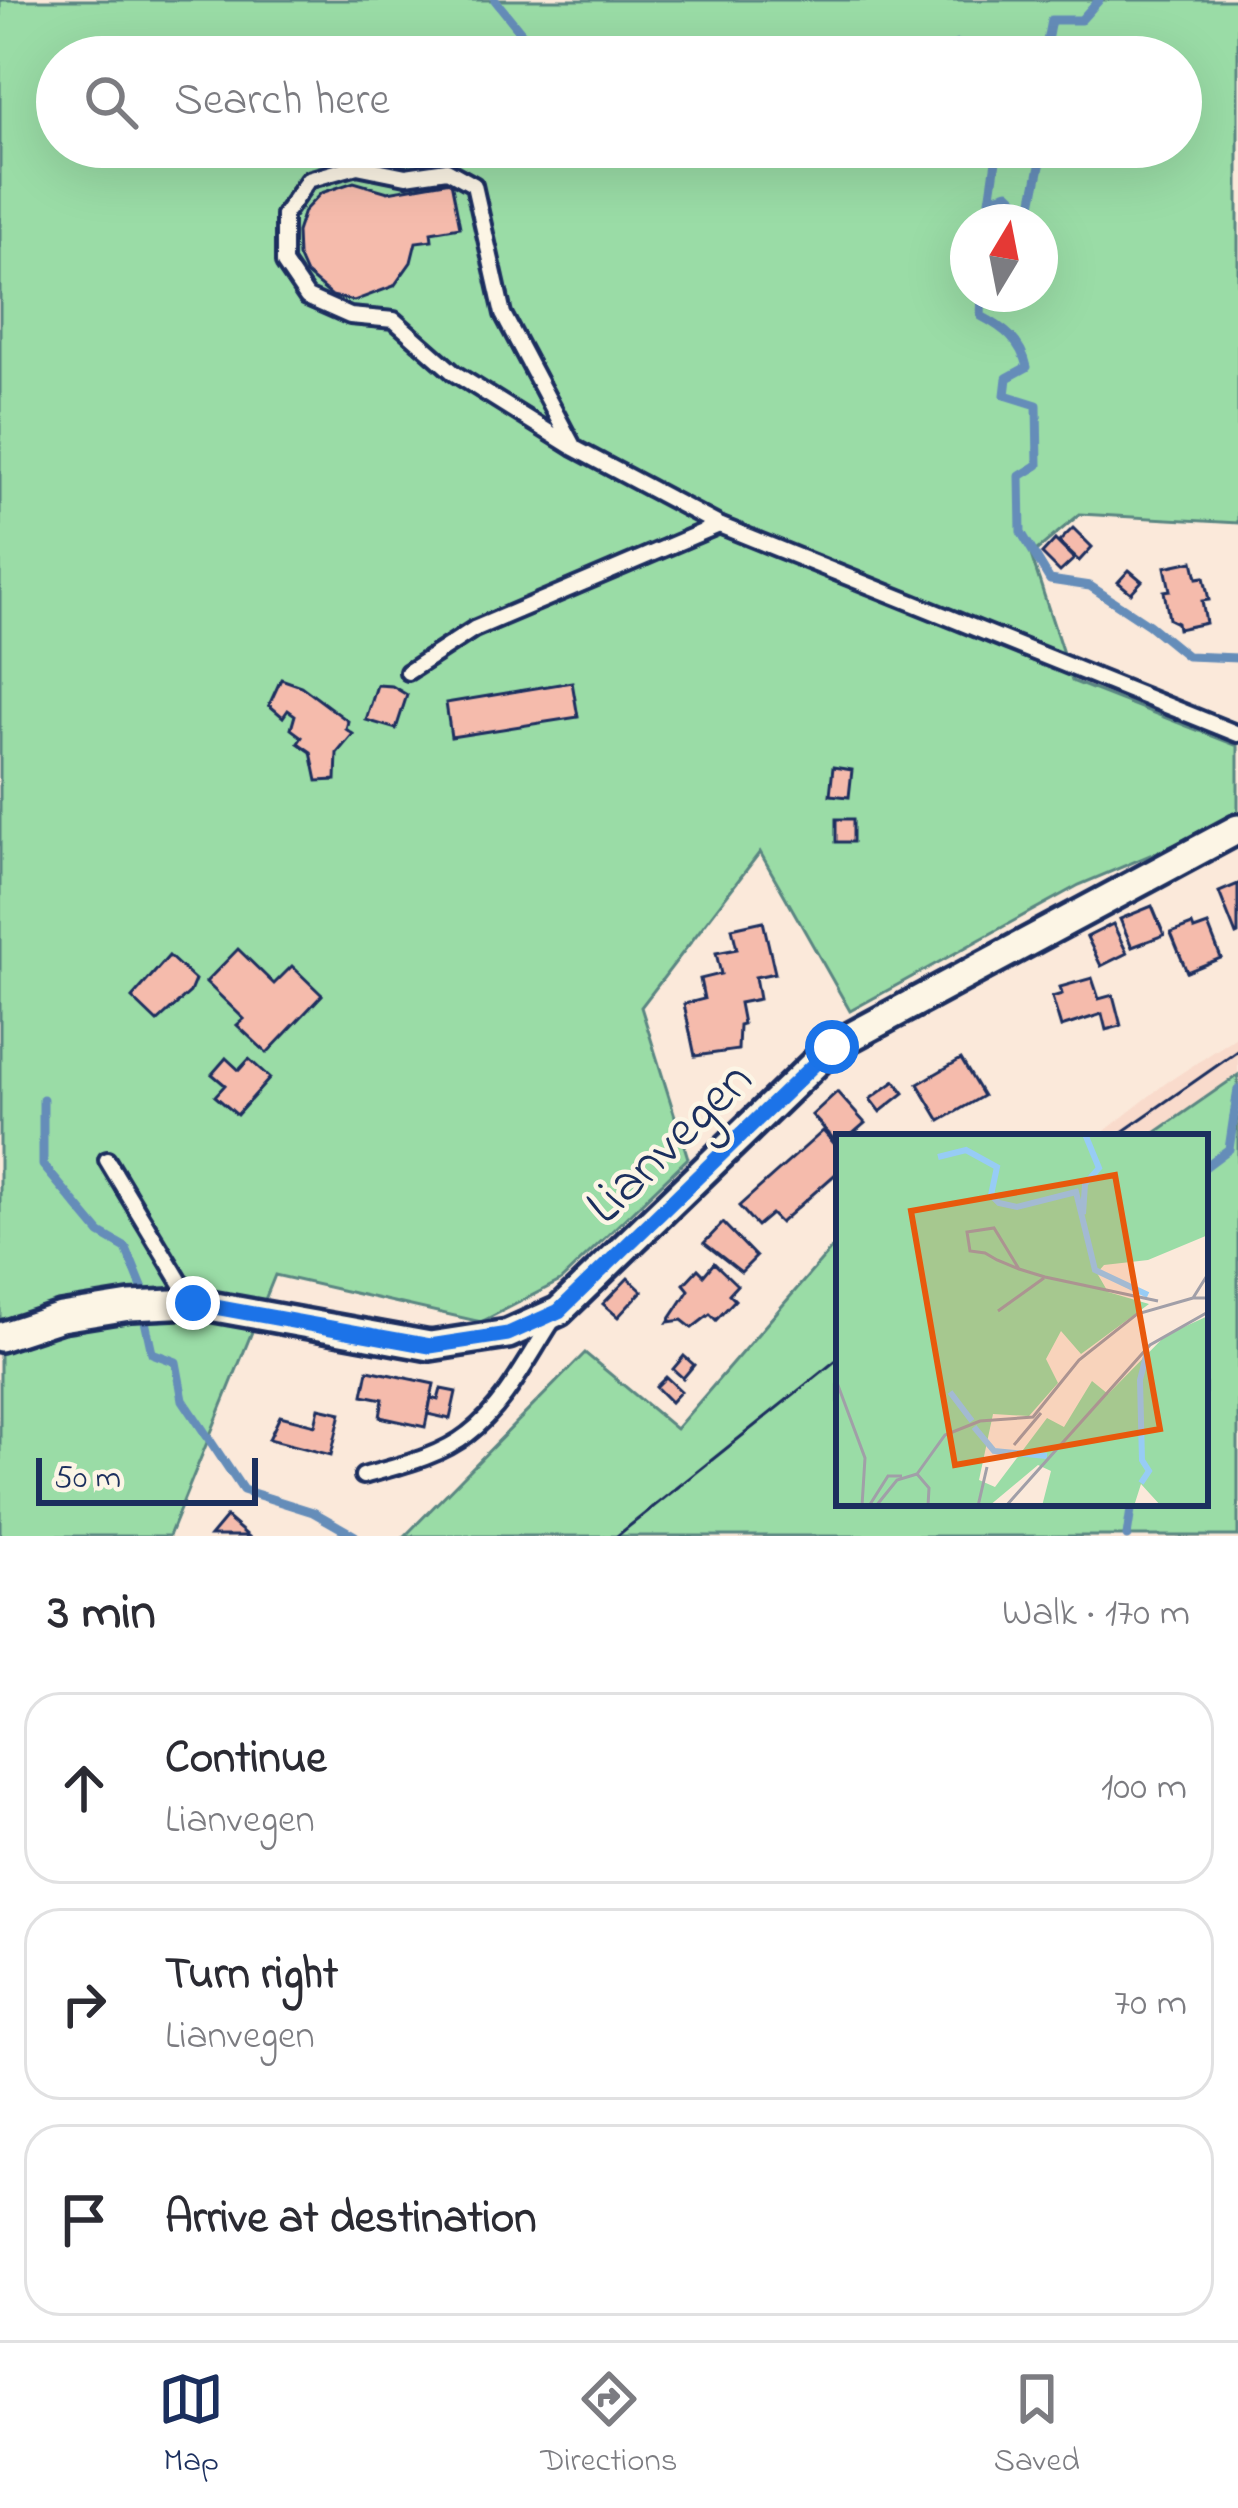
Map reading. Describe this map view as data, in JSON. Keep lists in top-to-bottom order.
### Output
{
  "streets": {
    "street": ["Lianvegen"]
  },
  "scale_bar": "50 m",
  "north": "top",
  "page": {
    "search": "Search here",
    "scale": "50 m",
    "heading": ["3 min", "Walk · 170 m"],
    "list": [
      ["Continue", "Lianvegen", "100 m"],
      ["Turn right", "Lianvegen", "70 m"],
      "Arrive at destination"
    ],
    "nav": ["Map", "Directions", "Saved"]
  }
}
